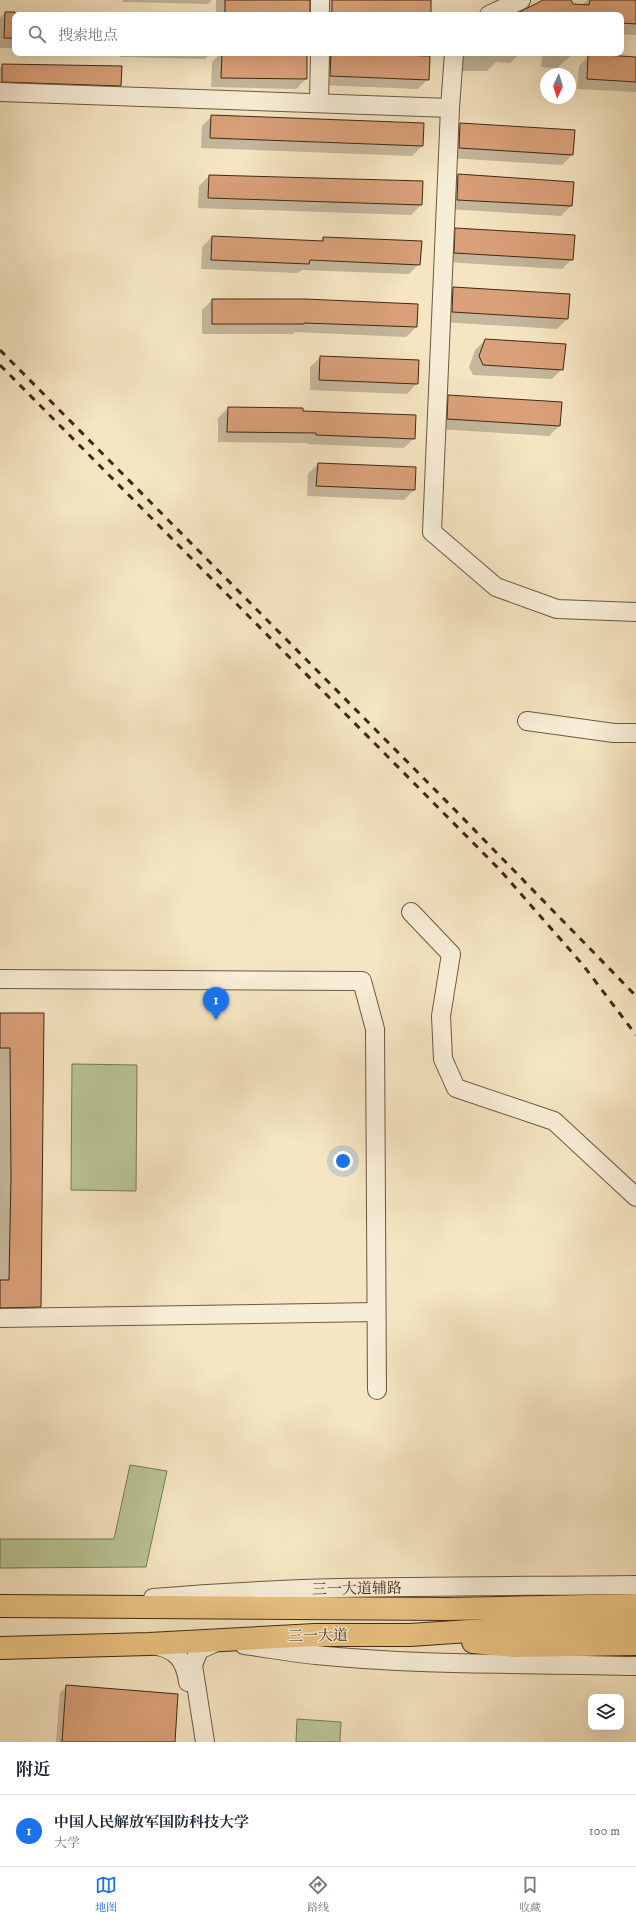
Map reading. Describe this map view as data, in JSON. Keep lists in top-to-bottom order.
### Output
{
  "streets": {
    "highway": ["三一大道"],
    "street": ["三一大道辅路"]
  },
  "crossings": [
    ["三一大道辅路", "三一大道"]
  ],
  "north": "bottom",
  "page": {
    "search": "搜索地点",
    "pins": "1",
    "heading": "附近",
    "list": [
      {
        "mark": "1",
        "name": "中国人民解放军国防科技大学",
        "note": "大学",
        "value": "100 m"
      }
    ],
    "nav": ["地图", "路线", "收藏"]
  }
}
